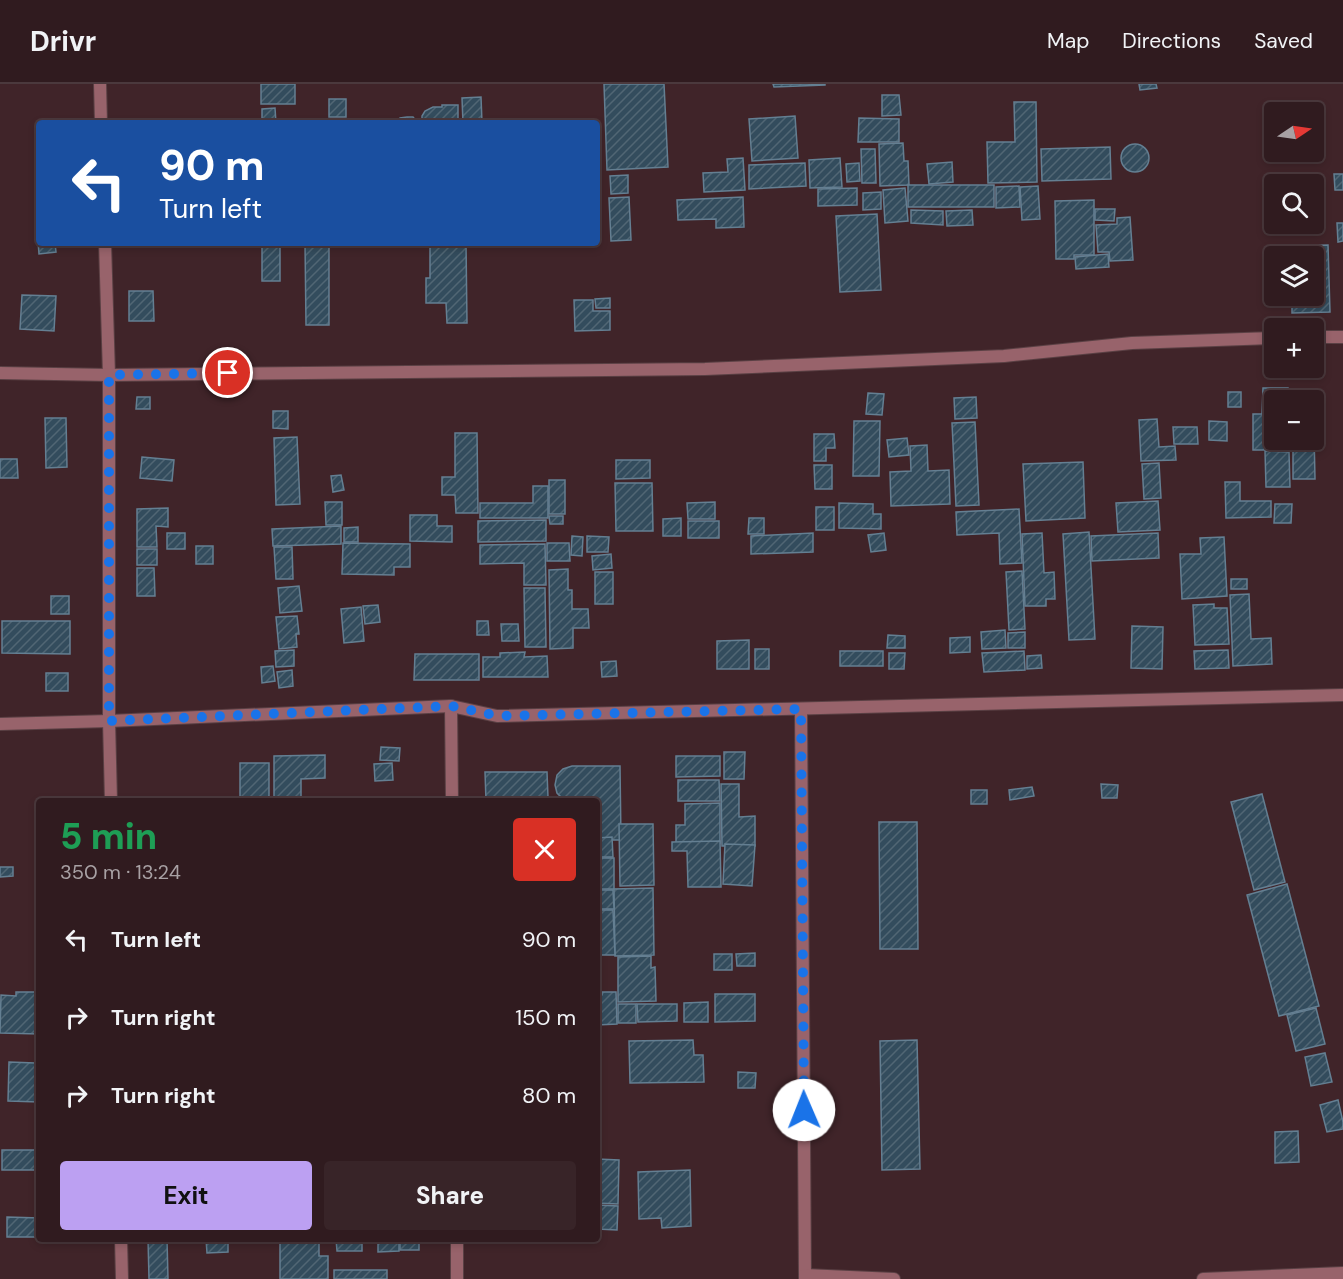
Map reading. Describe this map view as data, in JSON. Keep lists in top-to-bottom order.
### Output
{
  "north": "right",
  "page": {
    "header": "Drivr",
    "nav": ["Map", "Directions", "Saved"],
    "map_buttons": ["+", "−"],
    "turn": ["90 m", "Turn left"],
    "heading": ["5 min", "350 m · 13:24"],
    "list": [
      {
        "name": "Turn left",
        "value": "90 m"
      },
      {
        "name": "Turn right",
        "value": "150 m"
      },
      {
        "name": "Turn right",
        "value": "80 m"
      }
    ],
    "buttons": ["Exit", "Share"]
  }
}
